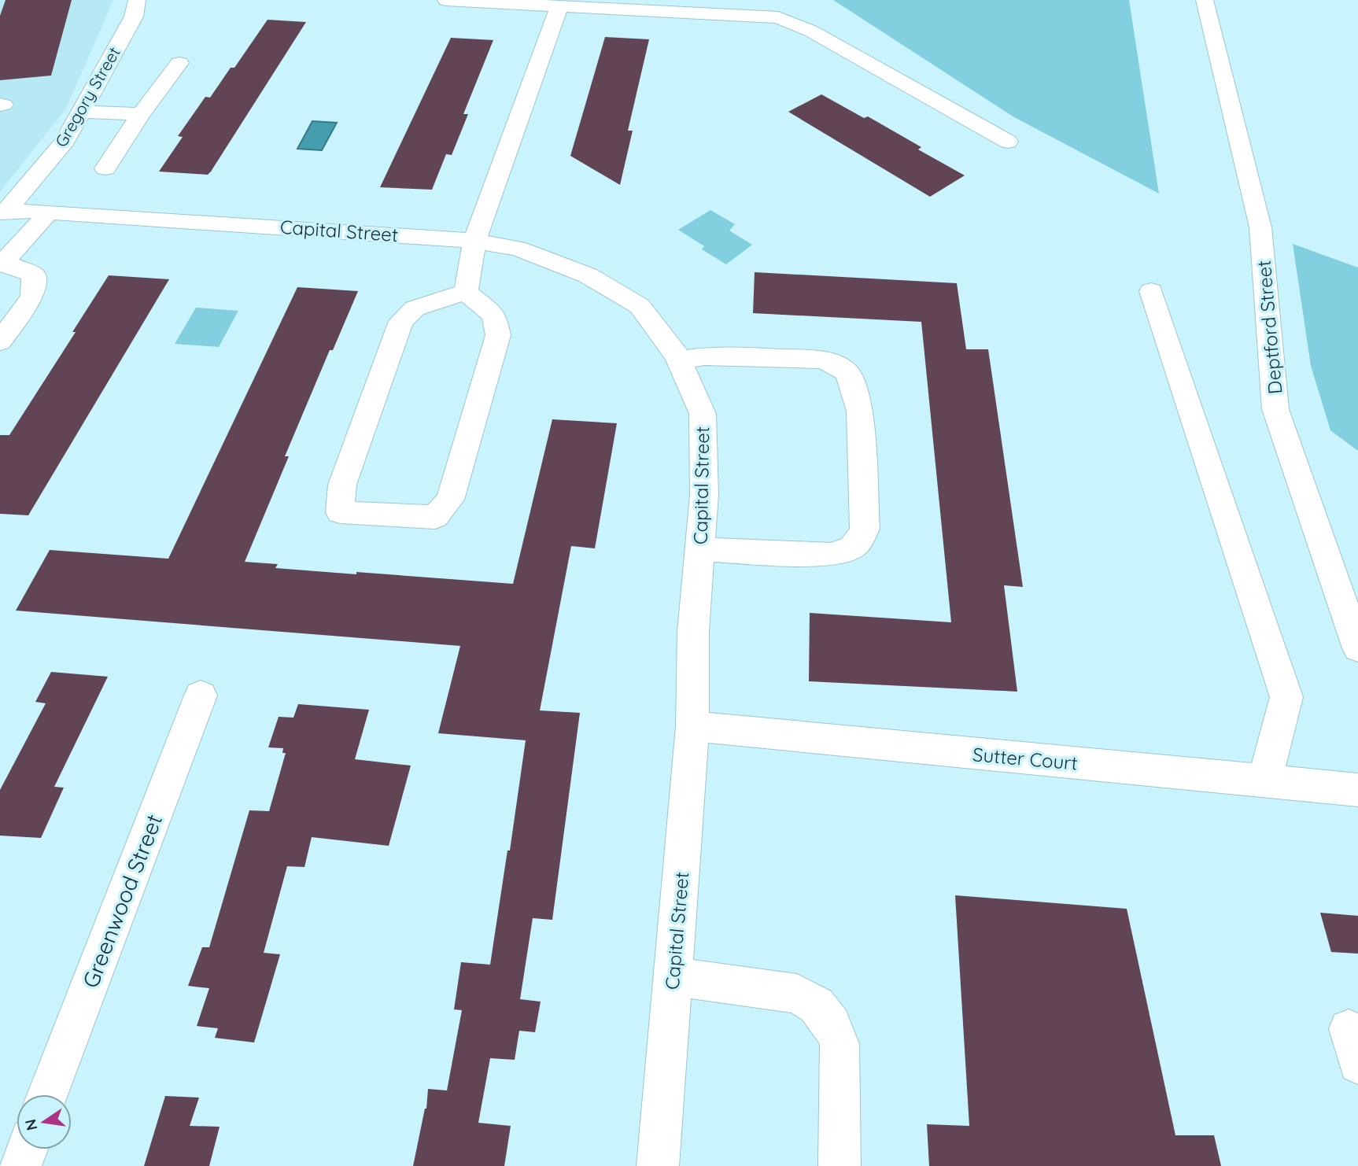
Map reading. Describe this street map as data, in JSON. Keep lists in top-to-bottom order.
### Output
{
  "streets": {
    "street": [
      "Gregory Street",
      "Capital Street",
      "Deptford Street",
      "Sutter Court",
      "Greenwood Street"
    ]
  },
  "crossings": [
    ["Gregory Street", "Capital Street"],
    ["Capital Street", "Sutter Court"]
  ],
  "north": "left"
}
